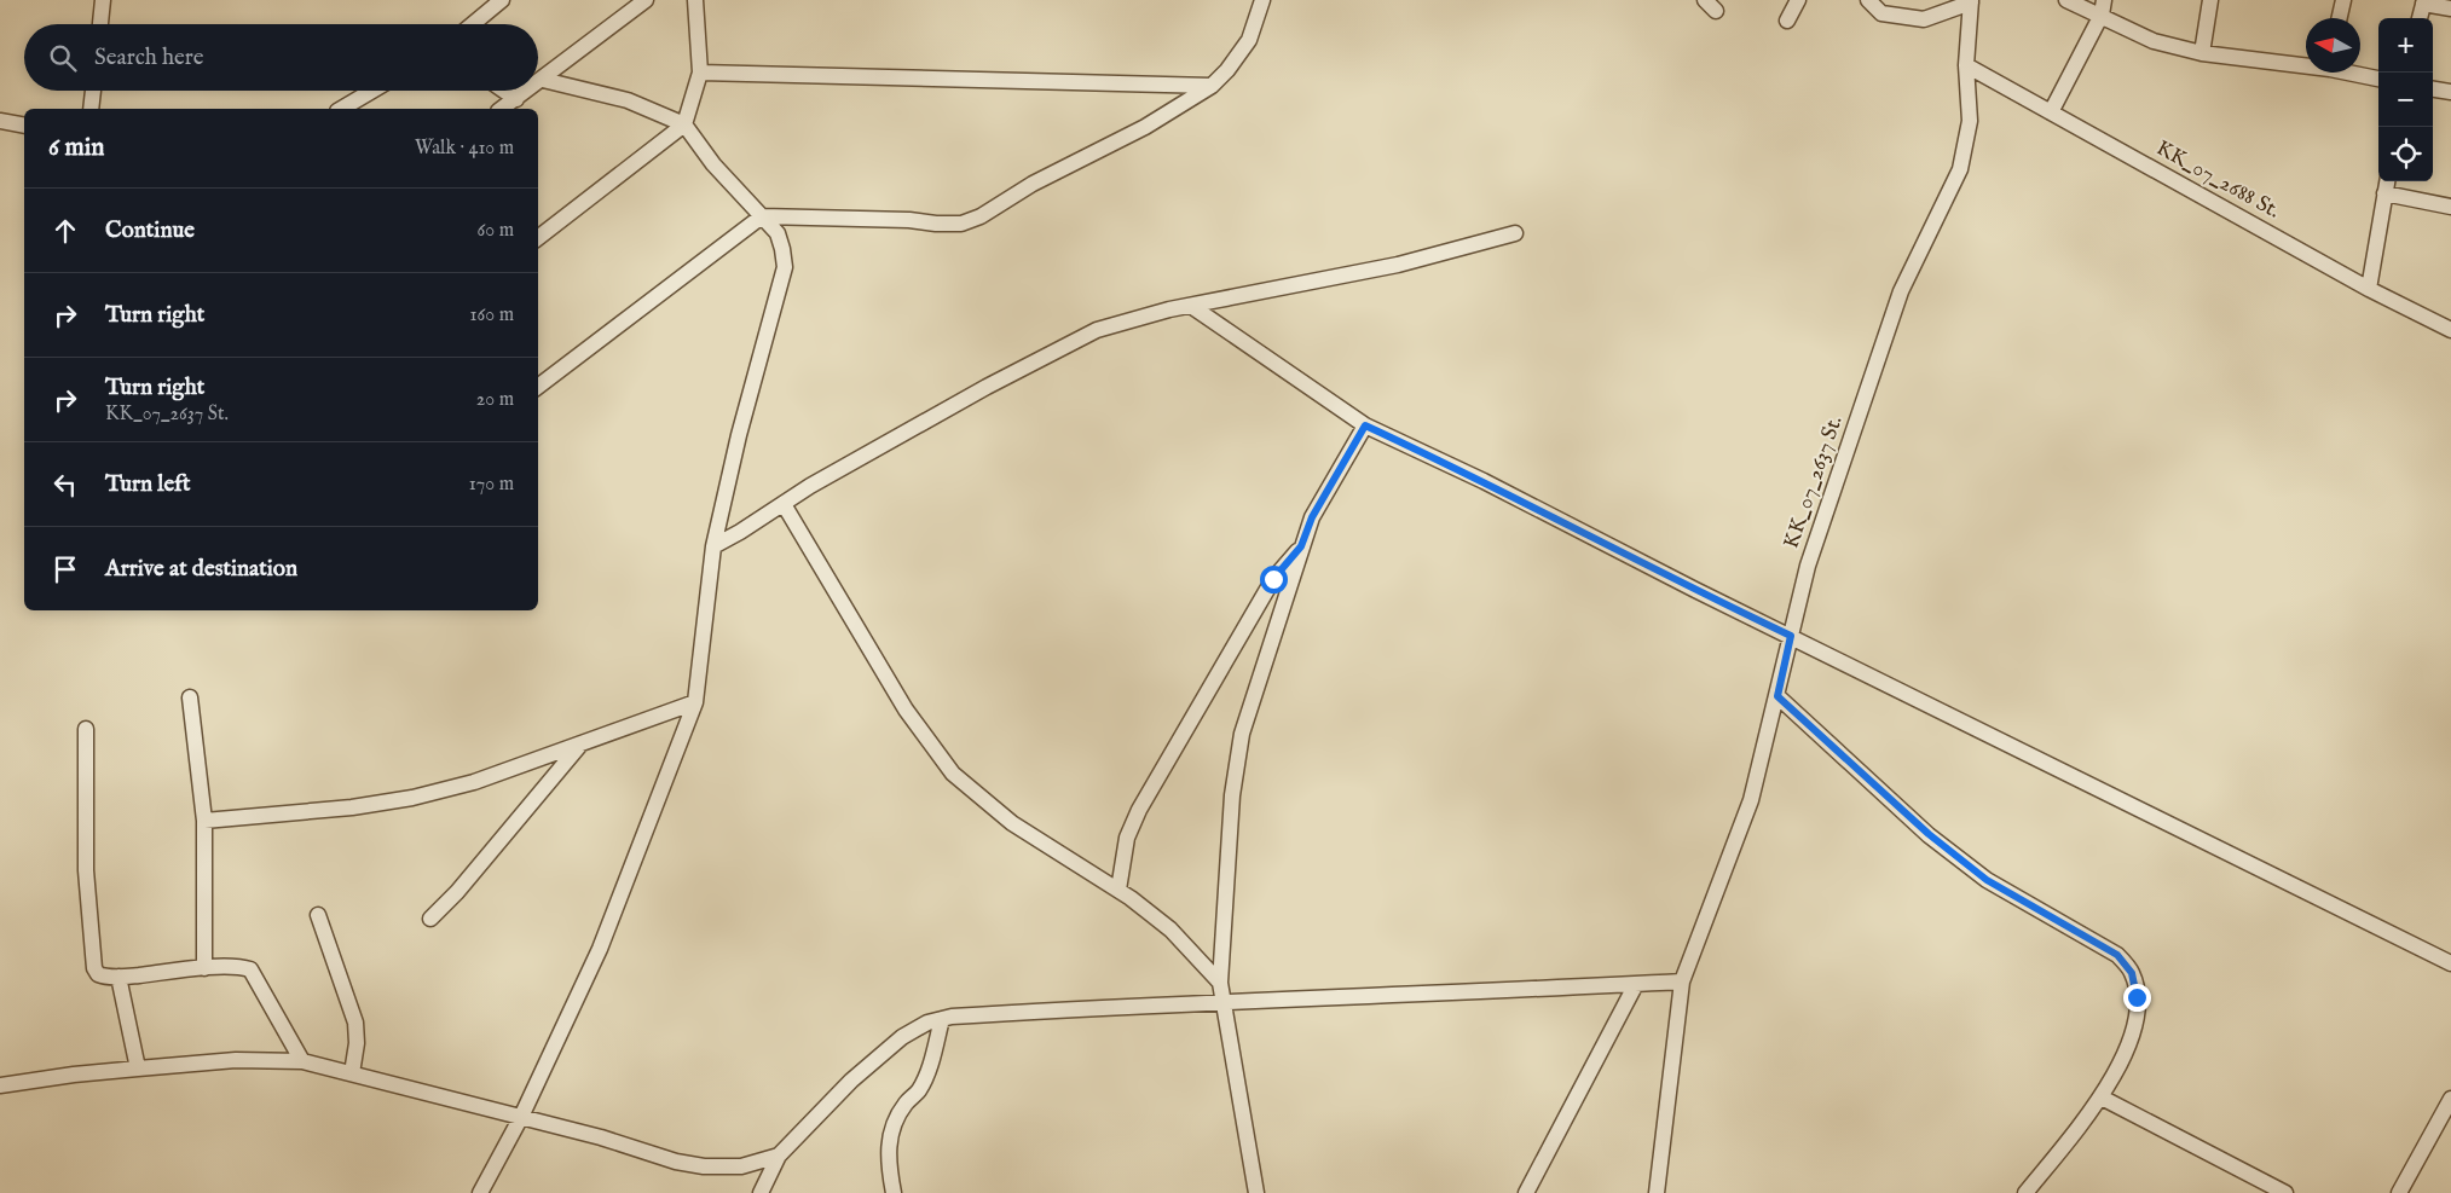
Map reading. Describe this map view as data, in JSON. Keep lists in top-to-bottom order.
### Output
{
  "streets": {
    "street": ["KK_07_2688 St.", "KK_07_2637 St."]
  },
  "crossings": [
    ["KK_07_2688 St.", "KK_07_2637 St."]
  ],
  "north": "left",
  "page": {
    "map_buttons": ["+", "−"],
    "search": "Search here",
    "heading": ["6 min", "Walk · 410 m"],
    "list": [
      ["Continue", "60 m"],
      ["Turn right", "160 m"],
      ["Turn right", "KK_07_2637 St.", "20 m"],
      ["Turn left", "170 m"],
      "Arrive at destination"
    ]
  }
}
